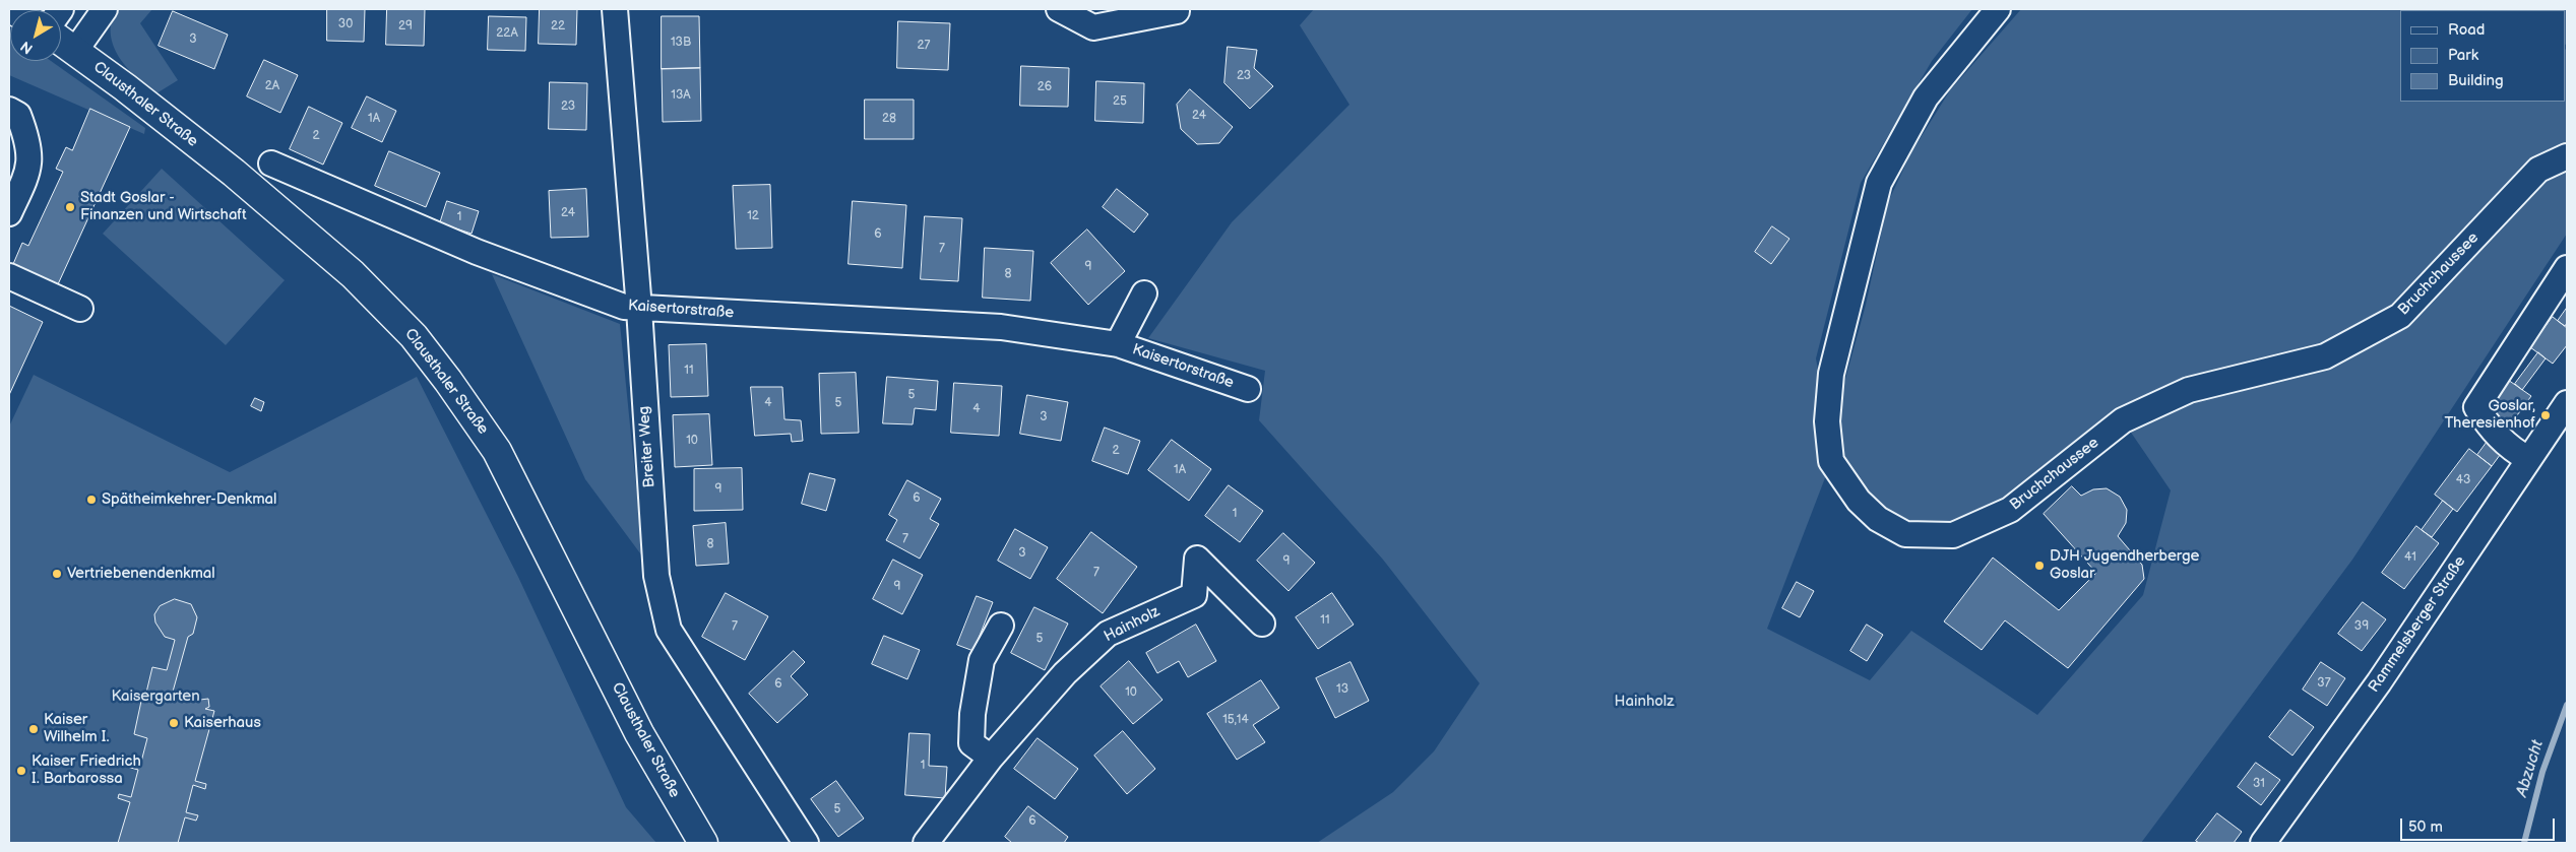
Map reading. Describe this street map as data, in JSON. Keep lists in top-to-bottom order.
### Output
{
  "streets": {
    "main road": ["Clausthaler Straße"],
    "street": [
      "Bruchchaussee",
      "Kaisertorstraße",
      "Breiter Weg",
      "Hainholz",
      "Rammelsberger Straße"
    ]
  },
  "crossings": [
    ["Kaisertorstraße", "Breiter Weg"]
  ],
  "water": ["Abzucht"],
  "parks": ["Kaisergarten", "Hainholz"],
  "places": [
    "Stadt Goslar - Finanzen und Wirtschaft",
    "Goslar, Theresienhof",
    "Spätheimkehrer-Denkmal",
    "DJH Jugendherberge Goslar",
    "Vertriebenendenkmal",
    "Kaiserhaus",
    "Kaiser Wilhelm I.",
    "Kaiser Friedrich I. Barbarossa"
  ],
  "house_numbers": [
    "30",
    "29",
    "22",
    "22A",
    "3",
    "13B",
    "27",
    "23",
    "2A",
    "26",
    "13A",
    "25",
    "23",
    "24",
    "1A",
    "28",
    "2",
    "24",
    "12",
    "1",
    "6",
    "7",
    "9",
    "8",
    "11",
    "5",
    "4",
    "5",
    "4",
    "3",
    "10",
    "2",
    "1A",
    "43",
    "9",
    "6",
    "1",
    "7",
    "8",
    "3",
    "41",
    "9",
    "7",
    "9",
    "11",
    "7",
    "39",
    "5",
    "37",
    "6",
    "13",
    "10",
    "15,14",
    "1",
    "31",
    "5",
    "6"
  ],
  "legend": ["Road", "Park", "Building"],
  "scale_bar": "50 m",
  "north": "bottom left"
}
